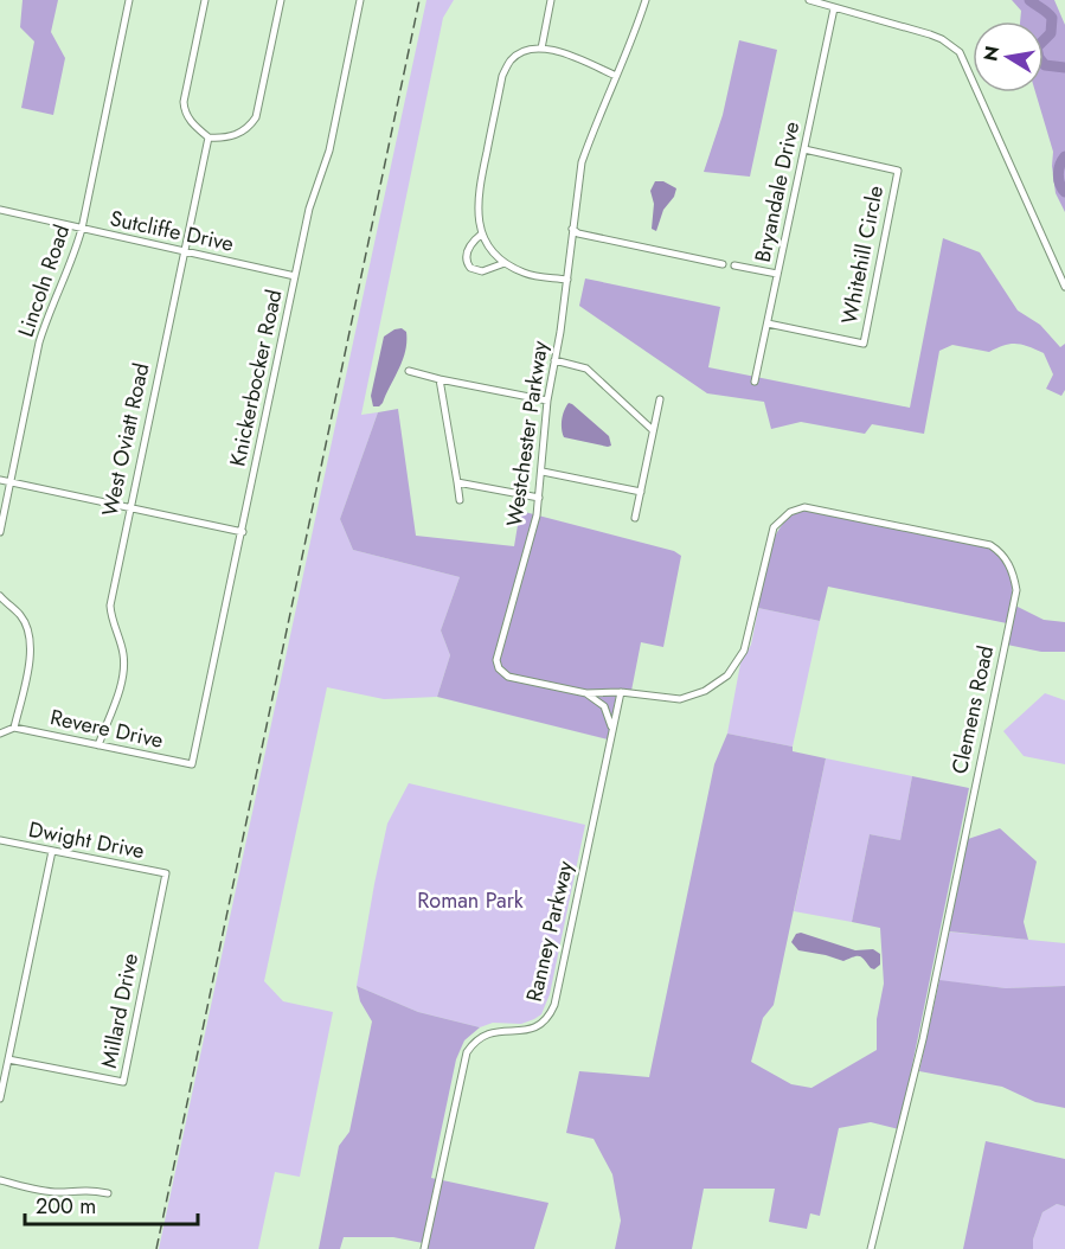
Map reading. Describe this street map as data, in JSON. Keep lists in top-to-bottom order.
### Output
{
  "streets": {
    "street": [
      "Bryandale Drive",
      "Sutcliffe Drive",
      "Whitehill Circle",
      "Lincoln Road",
      "Knickerbocker Road",
      "Westchester Parkway",
      "West Oviatt Road",
      "Clemens Road",
      "Revere Drive",
      "Dwight Drive",
      "Ranney Parkway",
      "Millard Drive"
    ]
  },
  "crossings": [
    ["Bryandale Drive", "Whitehill Circle"],
    ["Sutcliffe Drive", "Lincoln Road"],
    ["Sutcliffe Drive", "Knickerbocker Road"],
    ["Sutcliffe Drive", "West Oviatt Road"],
    ["Knickerbocker Road", "Revere Drive"],
    ["Westchester Parkway", "Clemens Road"],
    ["Westchester Parkway", "Ranney Parkway"],
    ["West Oviatt Road", "Revere Drive"],
    ["Dwight Drive", "Millard Drive"]
  ],
  "parks": ["Roman Park"],
  "scale_bar": "200 m",
  "north": "left"
}
